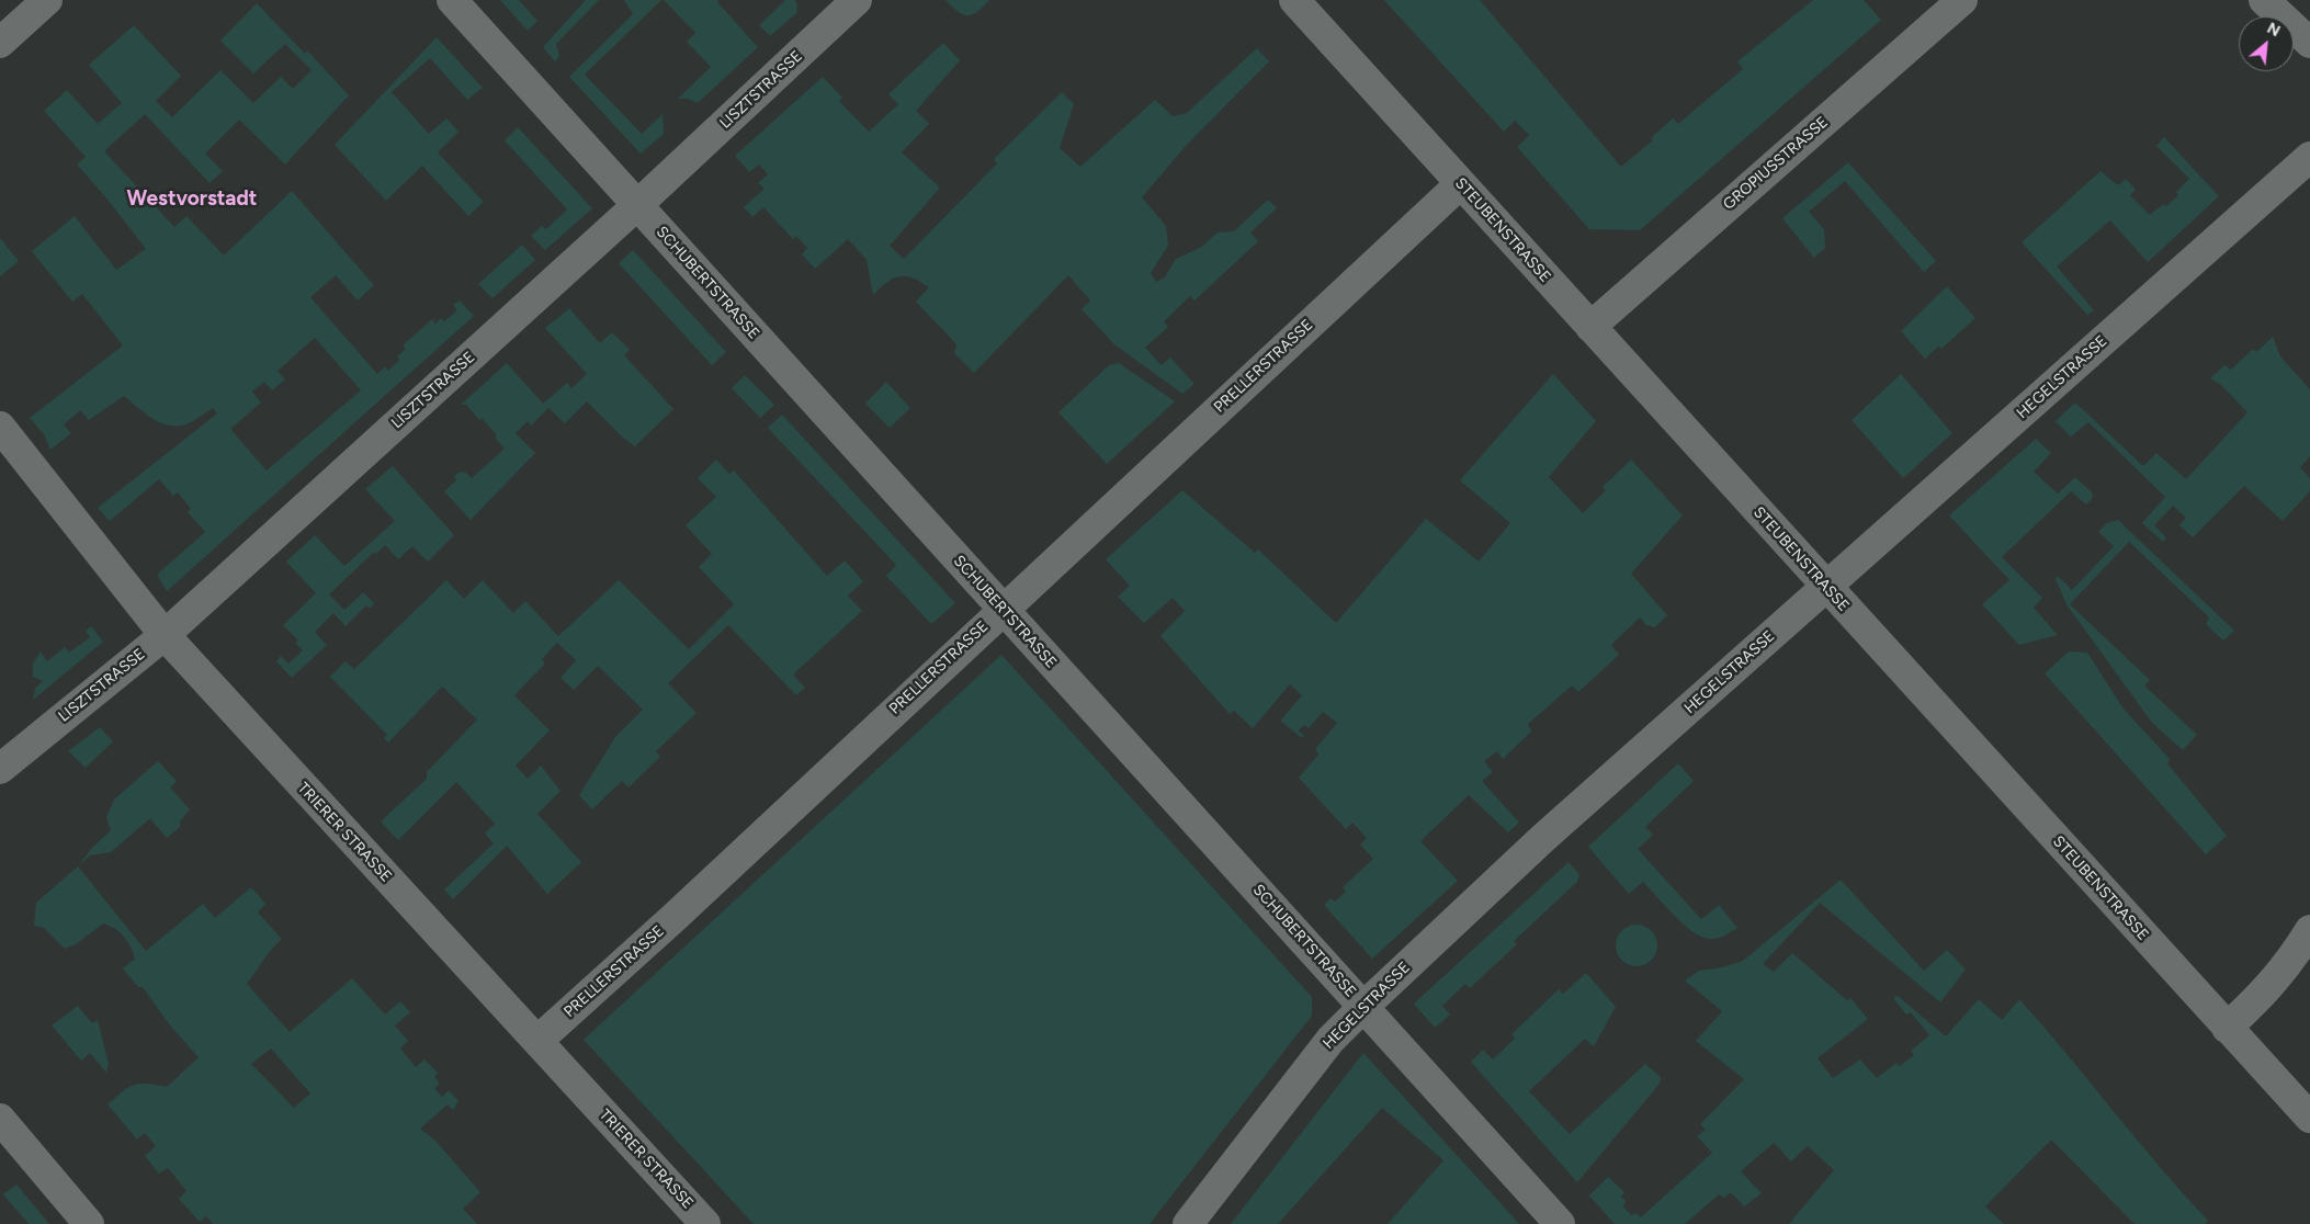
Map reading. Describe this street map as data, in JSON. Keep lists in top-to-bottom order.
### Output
{
  "streets": {
    "street": [
      "LISZTSTRASSE",
      "GROPIUSSTRASSE",
      "STEUBENSTRASSE",
      "SCHUBERTSTRASSE",
      "PRELLERSTRASSE",
      "HEGELSTRASSE",
      "TRIERER STRASSE"
    ]
  },
  "crossings": [
    ["LISZTSTRASSE", "SCHUBERTSTRASSE"],
    ["LISZTSTRASSE", "TRIERER STRASSE"],
    ["GROPIUSSTRASSE", "STEUBENSTRASSE"],
    ["STEUBENSTRASSE", "PRELLERSTRASSE"],
    ["STEUBENSTRASSE", "HEGELSTRASSE"],
    ["SCHUBERTSTRASSE", "PRELLERSTRASSE"],
    ["SCHUBERTSTRASSE", "HEGELSTRASSE"],
    ["PRELLERSTRASSE", "TRIERER STRASSE"]
  ],
  "districts": ["Westvorstadt"],
  "north": "top right"
}
